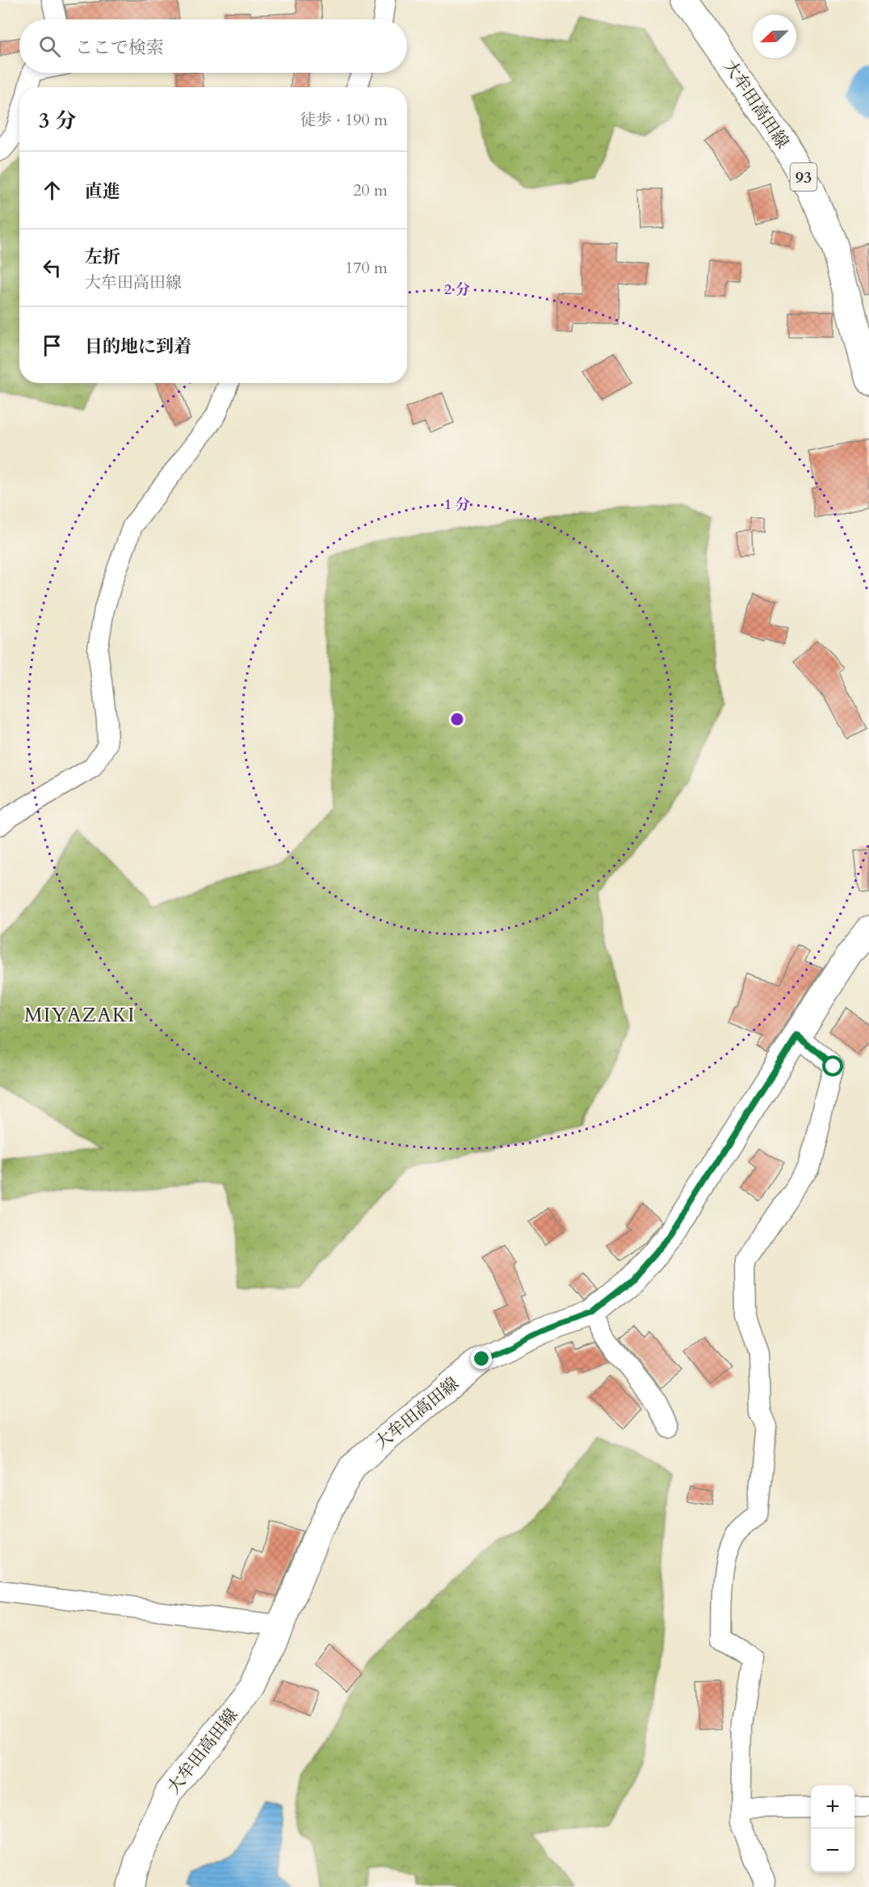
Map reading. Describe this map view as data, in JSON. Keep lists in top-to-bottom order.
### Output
{
  "streets": {
    "main road": ["大牟田高田線", "93"]
  },
  "districts": ["MIYAZAKI"],
  "north": "bottom left",
  "page": {
    "search": "ここで検索",
    "heading": ["3 分", "徒歩 · 190 m"],
    "list": [
      ["直進", "20 m"],
      ["左折", "大牟田高田線", "170 m"],
      "目的地に到着"
    ],
    "map_buttons": ["+", "−"]
  },
  "rings": ["2 分", "1 分"]
}
